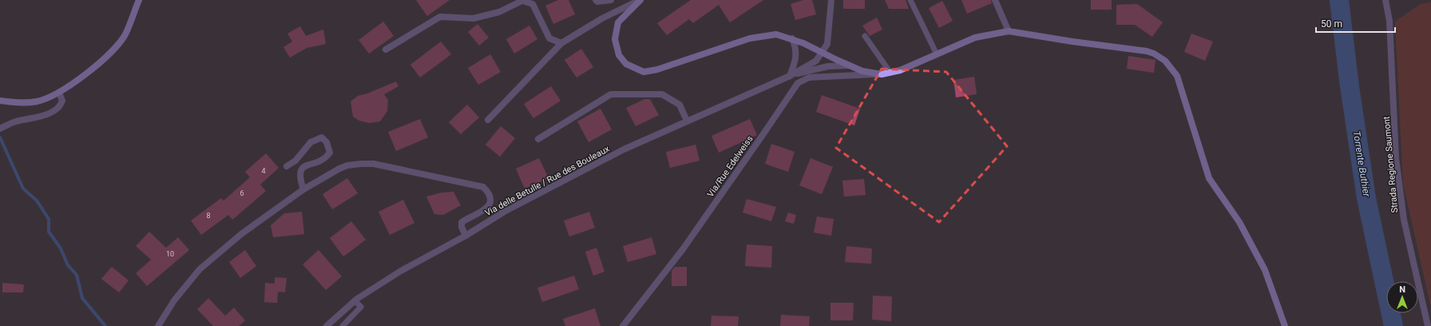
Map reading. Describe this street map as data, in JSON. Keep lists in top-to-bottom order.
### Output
{
  "streets": {
    "street": ["Strada Regione Saumont", "Via/Rue Edelweiss", "Via delle Betulle / Rue des Bouleaux"]
  },
  "water": ["Torrente Buthier"],
  "house_numbers": [
    "4",
    "6",
    "8",
    "10"
  ],
  "scale_bar": "50 m",
  "north": "top"
}
